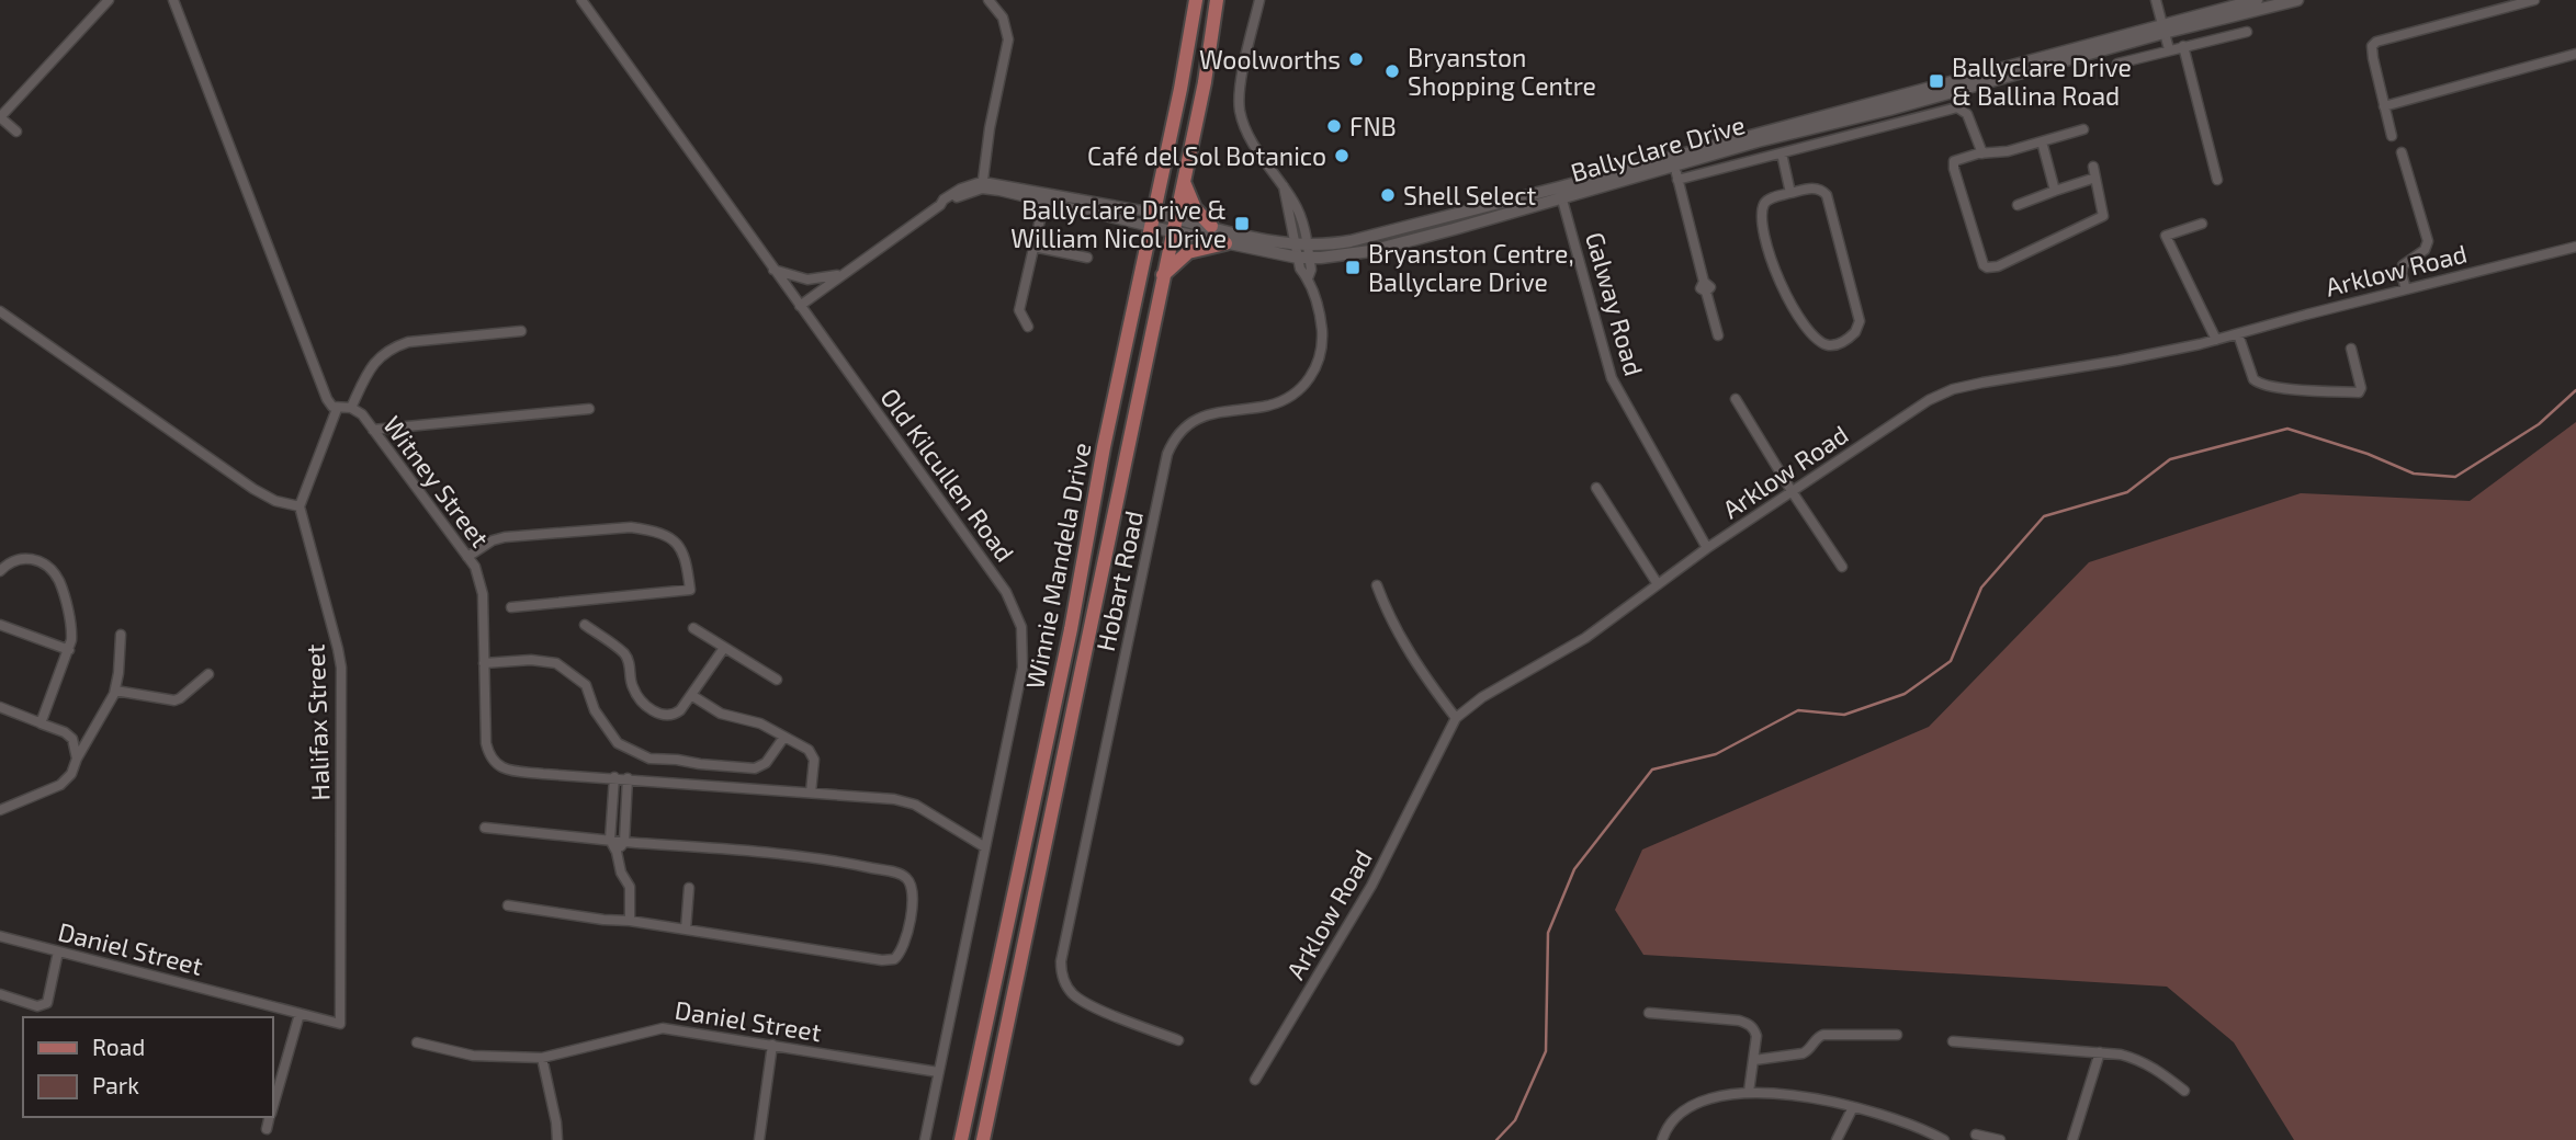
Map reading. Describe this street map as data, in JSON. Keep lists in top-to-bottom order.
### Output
{
  "streets": {
    "main road": ["Winnie Mandela Drive"],
    "street": [
      "Ballyclare Drive",
      "Arklow Road",
      "Galway Road",
      "Old Kilcullen Road",
      "Witney Street",
      "Hobart Road",
      "Halifax Street",
      "Daniel Street"
    ]
  },
  "crossings": [
    ["Ballyclare Drive", "Galway Road"],
    ["Ballyclare Drive", "Old Kilcullen Road"],
    ["Ballyclare Drive", "Winnie Mandela Drive"],
    ["Ballyclare Drive", "Hobart Road"],
    ["Arklow Road", "Galway Road"],
    ["Old Kilcullen Road", "Witney Street"],
    ["Old Kilcullen Road", "Daniel Street"],
    ["Halifax Street", "Daniel Street"]
  ],
  "places": {
    "other": [
      "Woolworths",
      "Bryanston Shopping Centre",
      "FNB",
      "Café del Sol Botanico",
      "Shell Select"
    ],
    "transit": ["Ballyclare Drive & Ballina Road", "Ballyclare Drive & William Nicol Drive", "Bryanston Centre, Ballyclare Drive"]
  },
  "legend": ["Road", "Park"]
}
